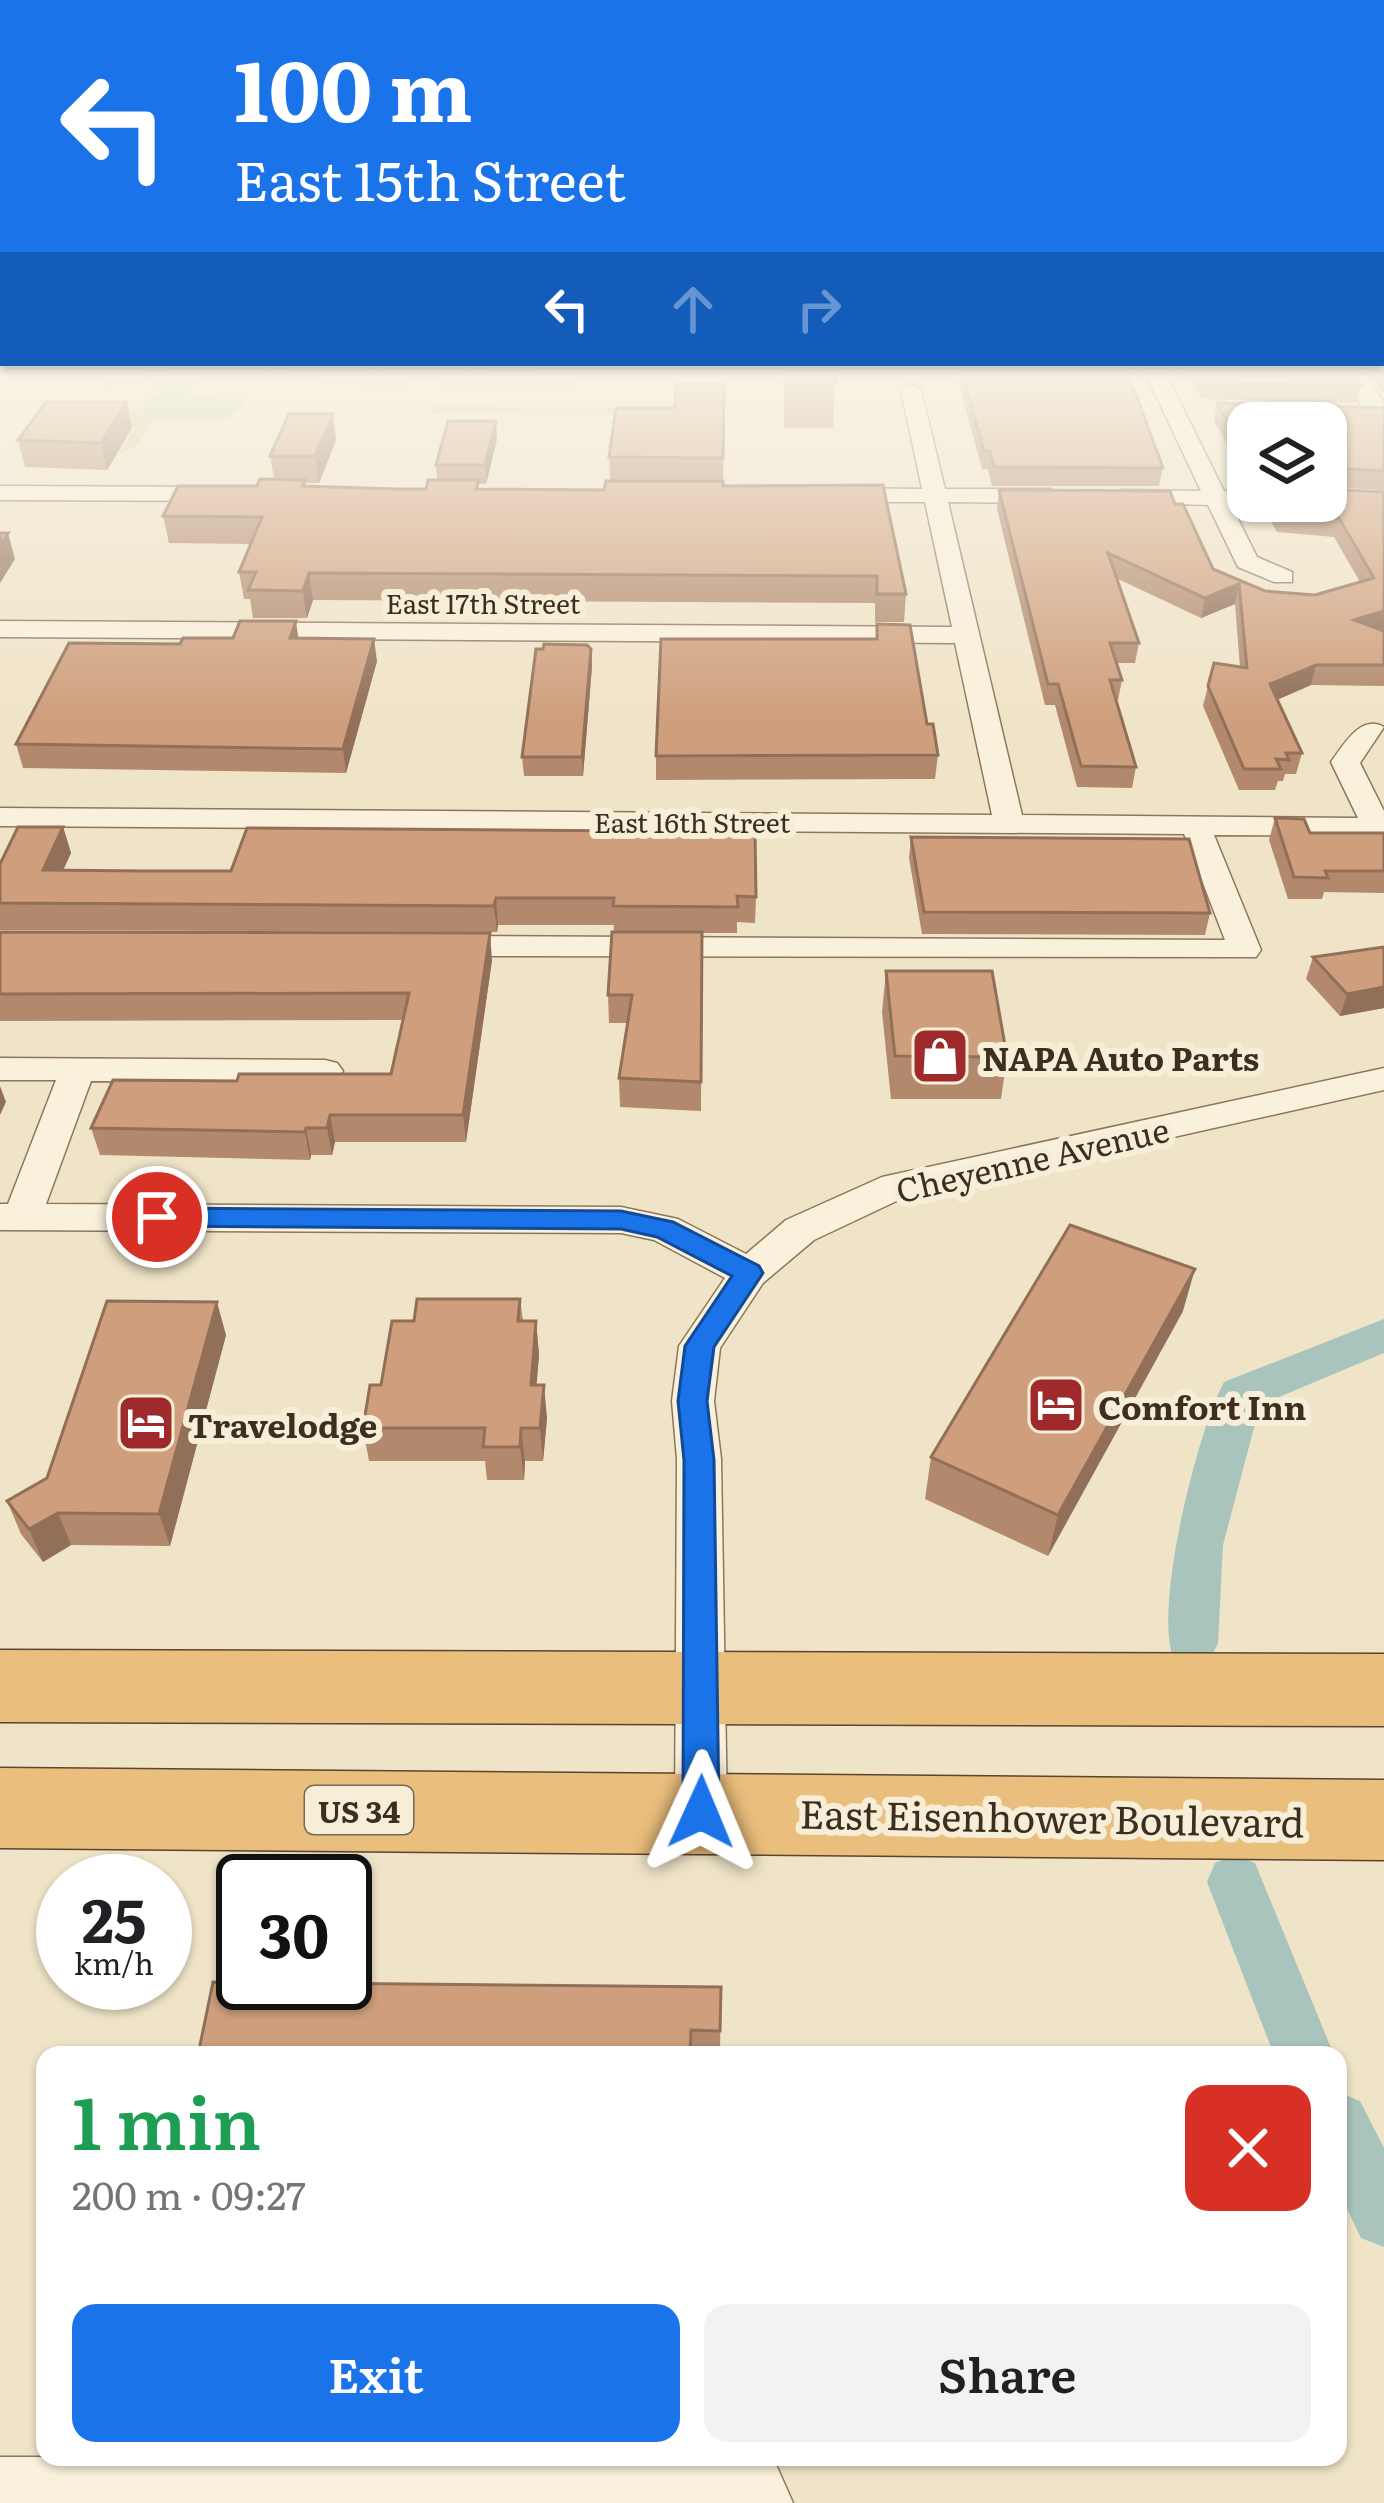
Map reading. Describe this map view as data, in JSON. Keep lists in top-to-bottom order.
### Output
{
  "streets": {
    "highway": ["US 34", "East Eisenhower Boulevard"],
    "street": ["East 17th Street", "East 16th Street", "Cheyenne Avenue"]
  },
  "crossings": [
    ["Cheyenne Avenue", "East Eisenhower Boulevard"]
  ],
  "places": {
    "shop": ["NAPA Auto Parts"],
    "hotel": ["Comfort Inn", "Travelodge"]
  },
  "page": {
    "turn": ["100 m", "East 15th Street"],
    "speed": "25 km/h",
    "limit": "30",
    "heading": ["1 min", "200 m · 09:27"],
    "buttons": ["Exit", "Share"]
  }
}
